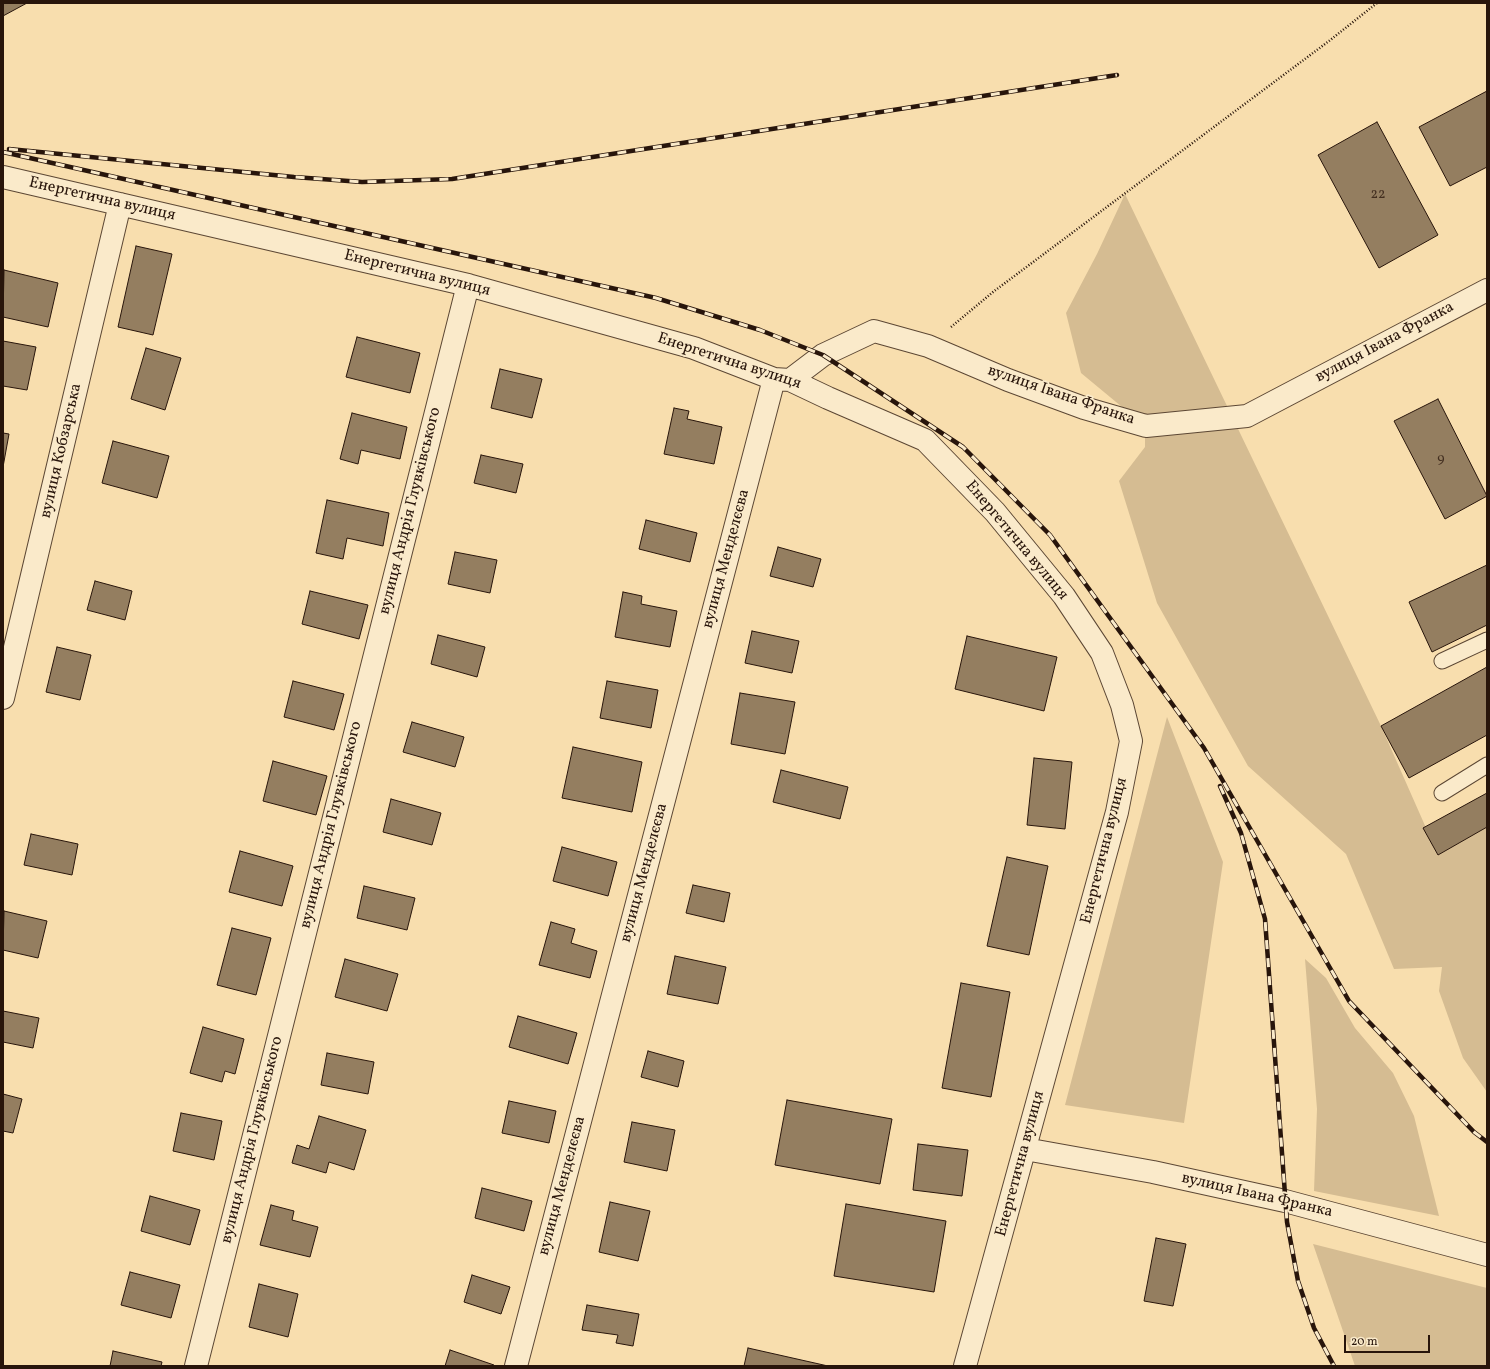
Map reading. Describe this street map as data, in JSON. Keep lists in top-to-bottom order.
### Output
{
  "streets": {
    "street": [
      "Енергетична вулиця",
      "вулиця Івана Франка",
      "вулиця Кобзарська",
      "вулиця Андрія Глувківського",
      "вулиця Менделєєва"
    ]
  },
  "crossings": [
    ["Енергетична вулиця", "вулиця Івана Франка"],
    ["Енергетична вулиця", "вулиця Кобзарська"],
    ["Енергетична вулиця", "вулиця Андрія Глувківського"],
    ["Енергетична вулиця", "вулиця Менделєєва"],
    ["вулиця Івана Франка", "вулиця Менделєєва"]
  ],
  "house_numbers": ["22", "9"],
  "scale_bar": "20 m"
}
